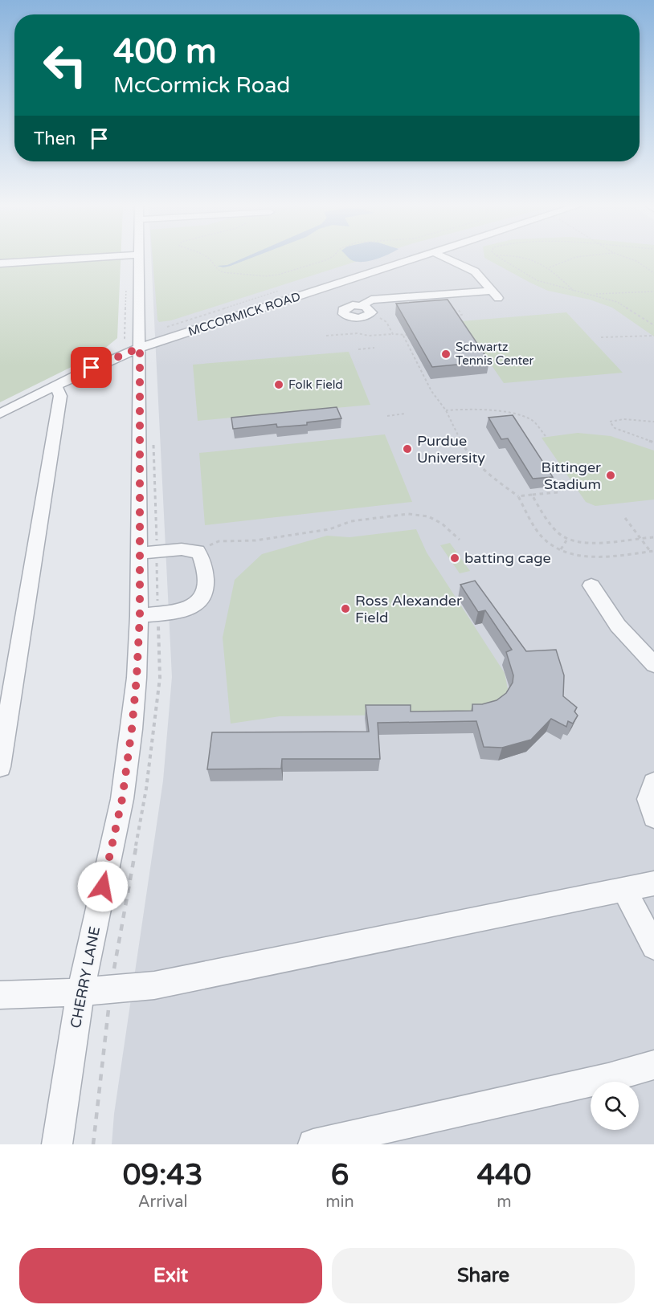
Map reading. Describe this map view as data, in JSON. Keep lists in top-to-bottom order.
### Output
{
  "streets": {
    "street": ["MCCORMICK ROAD", "CHERRY LANE"]
  },
  "crossings": [
    ["MCCORMICK ROAD", "CHERRY LANE"]
  ],
  "places": [
    "Schwartz Tennis Center",
    "Folk Field",
    "Purdue University",
    "Bittinger Stadium",
    "batting cage",
    "Ross Alexander Field"
  ],
  "page": {
    "turn": ["400 m", "McCormick Road"],
    "then": "Then",
    "eta": [
      "09:43",
      "Arrival",
      "6",
      "min",
      "440",
      "m"
    ],
    "buttons": ["Exit", "Share"]
  }
}
